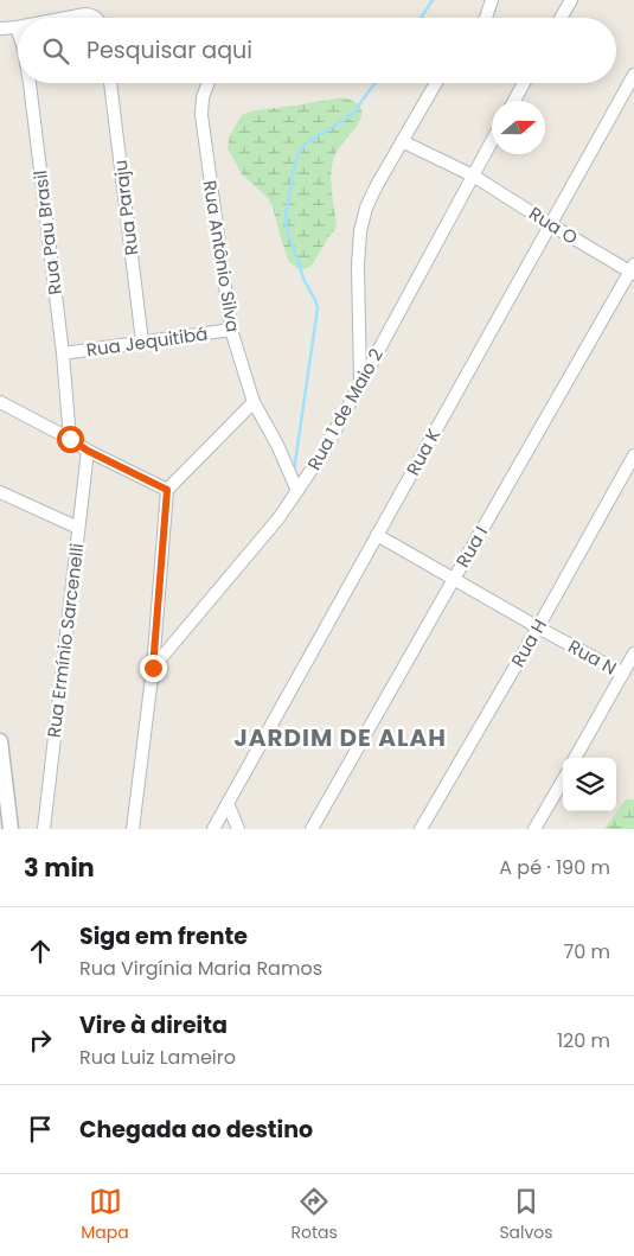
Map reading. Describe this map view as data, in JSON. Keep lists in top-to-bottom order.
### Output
{
  "streets": {
    "street": [
      "Rua Paraju",
      "Rua O",
      "Rua Pau Brasil",
      "Rua Antônio Silva",
      "Rua Jequitibá",
      "Rua 1 de Maio 2",
      "Rua K",
      "Rua I",
      "Rua Ermínio Sarcenelli",
      "Rua H",
      "Rua N"
    ]
  },
  "crossings": [
    ["Rua Paraju", "Rua Jequitibá"],
    ["Rua O", "Rua 1 de Maio 2"],
    ["Rua O", "Rua K"],
    ["Rua O", "Rua I"],
    ["Rua Pau Brasil", "Rua Jequitibá"],
    ["Rua Antônio Silva", "Rua Jequitibá"],
    ["Rua Antônio Silva", "Rua 1 de Maio 2"],
    ["Rua K", "Rua N"],
    ["Rua I", "Rua N"],
    ["Rua H", "Rua N"]
  ],
  "districts": ["JARDIM DE ALAH"],
  "north": "right",
  "page": {
    "search": "Pesquisar aqui",
    "heading": ["3 min", "A pé · 190 m"],
    "list": [
      ["Siga em frente", "Rua Virgínia Maria Ramos", "70 m"],
      ["Vire à direita", "Rua Luiz Lameiro", "120 m"],
      "Chegada ao destino"
    ],
    "nav": ["Mapa", "Rotas", "Salvos"]
  }
}
